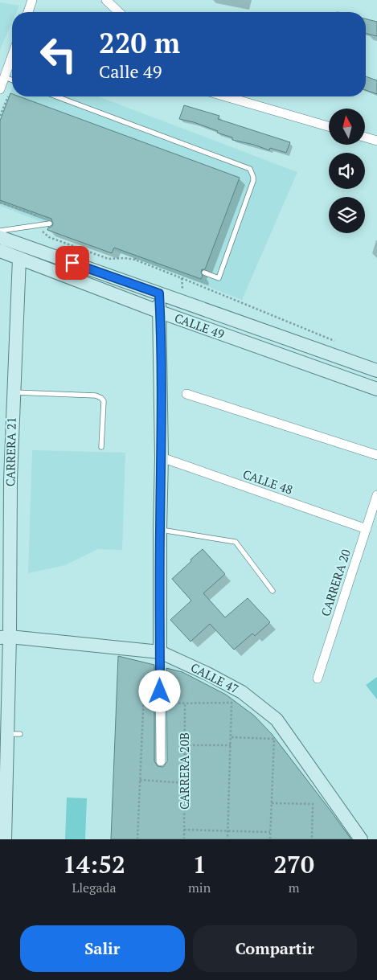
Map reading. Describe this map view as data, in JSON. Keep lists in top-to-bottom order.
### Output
{
  "streets": {
    "street": [
      "CALLE 49",
      "CARRERA 21",
      "CALLE 48",
      "CARRERA 20",
      "CALLE 47",
      "CARRERA 20B"
    ]
  },
  "crossings": [
    ["CALLE 49", "CARRERA 21"],
    ["CALLE 49", "CARRERA 20B"],
    ["CARRERA 21", "CALLE 47"],
    ["CALLE 48", "CARRERA 20"],
    ["CALLE 48", "CARRERA 20B"],
    ["CALLE 47", "CARRERA 20B"]
  ],
  "north": "top",
  "page": {
    "turn": ["220 m", "Calle 49"],
    "eta": [
      "14:52",
      "Llegada",
      "1",
      "min",
      "270",
      "m"
    ],
    "buttons": ["Salir", "Compartir"]
  }
}
